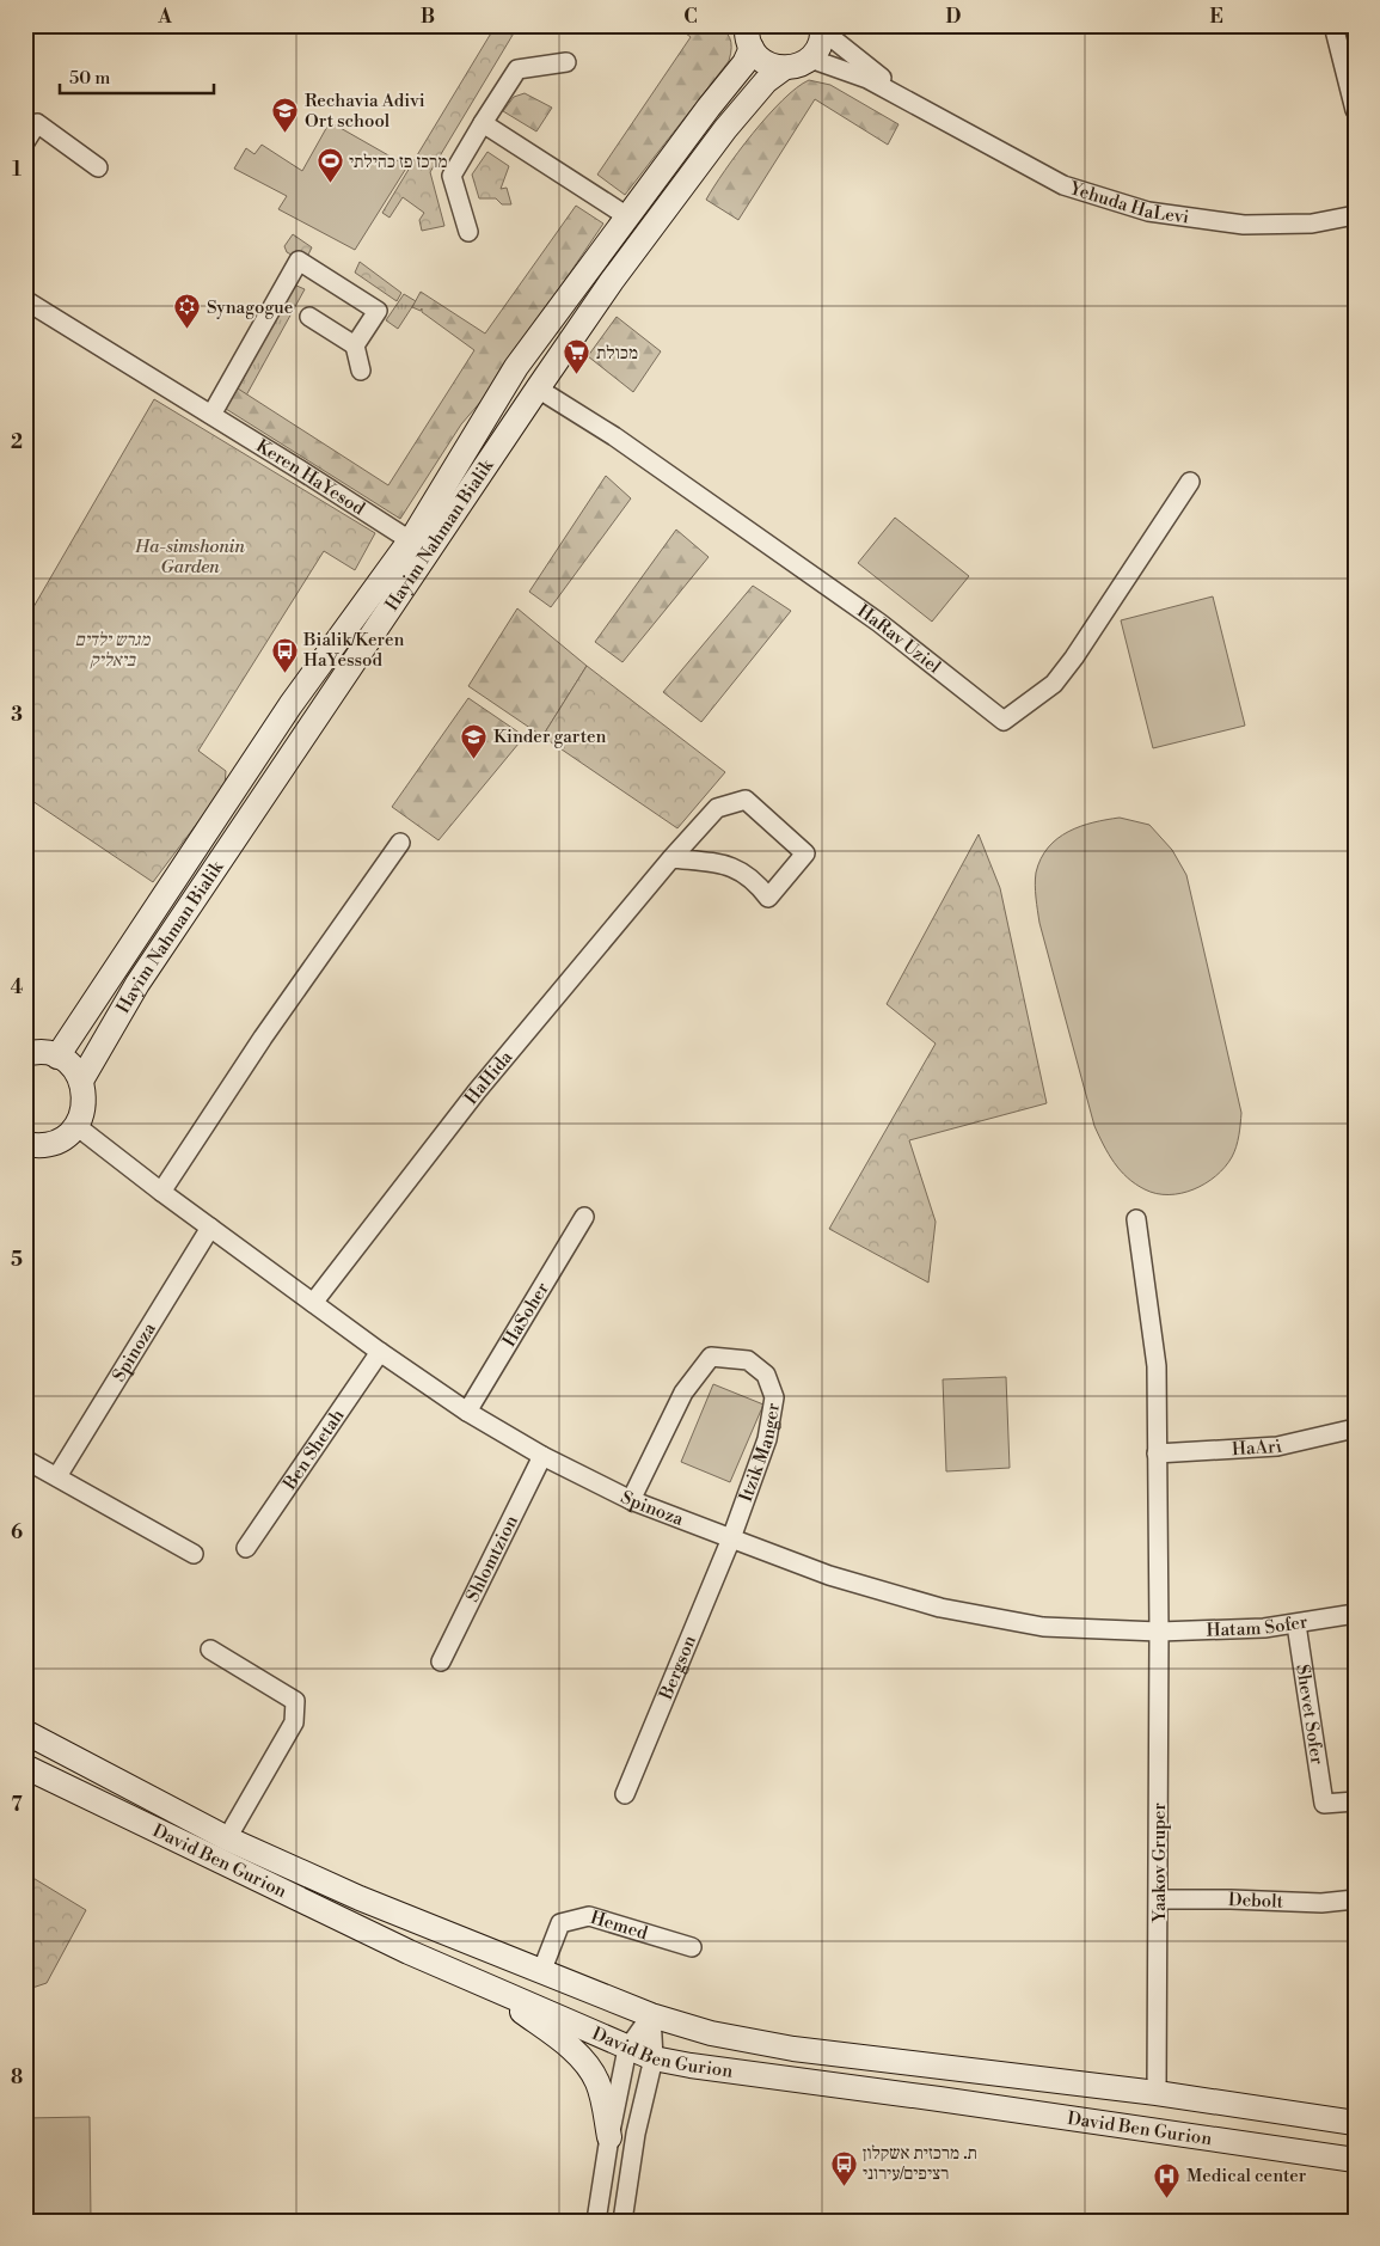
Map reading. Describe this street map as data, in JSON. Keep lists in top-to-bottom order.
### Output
{
  "streets": {
    "main road": ["Hayim Nahman Bialik", "David Ben Gurion"],
    "street": [
      "Yehuda HaLevi",
      "Keren HaYesod",
      "HaRav Uziel",
      "HaHida",
      "HaSoher",
      "Spinoza",
      "HaAri",
      "Ben Shetah",
      "Itzik Manger",
      "Shlomtzion",
      "Hatam Sofer",
      "Bergson",
      "Shevet Sofer",
      "Yaakov Gruper",
      "Debolt",
      "Hemed"
    ]
  },
  "crossings": [
    ["Yehuda HaLevi", "Hayim Nahman Bialik"],
    ["Keren HaYesod", "Hayim Nahman Bialik"],
    ["Hayim Nahman Bialik", "HaRav Uziel"],
    ["HaHida", "Spinoza"],
    ["HaSoher", "Spinoza"],
    ["Spinoza", "Ben Shetah"],
    ["Spinoza", "Itzik Manger"],
    ["Spinoza", "Shlomtzion"],
    ["Spinoza", "Hatam Sofer"],
    ["Spinoza", "Bergson"],
    ["Spinoza", "Yaakov Gruper"],
    ["HaAri", "Yaakov Gruper"],
    ["Itzik Manger", "Bergson"],
    ["Hatam Sofer", "Shevet Sofer"],
    ["Hatam Sofer", "Yaakov Gruper"],
    ["David Ben Gurion", "Yaakov Gruper"],
    ["David Ben Gurion", "Hemed"],
    ["Yaakov Gruper", "Debolt"]
  ],
  "parks": ["Ha-simshonin Garden", "מגרש ילדים ביאליק"],
  "places": {
    "school or university": ["Rechavia Adivi Ort school", "Kinder garten"],
    "sports": ["מרכז פז כהילתי"],
    "synagogue": ["Synagogue"],
    "supermarket": ["מכולת"],
    "bus stop": ["Bialik/Keren HaYessod", "ת. מרכזית אשקלון רציפים/עירוני"],
    "hospital": ["Medical center"]
  },
  "scale_bar": "50 m",
  "grid": {
    "columns": [
      "A",
      "B",
      "C",
      "D",
      "E"
    ],
    "rows": [
      "1",
      "2",
      "3",
      "4",
      "5",
      "6",
      "7",
      "8"
    ]
  }
}
